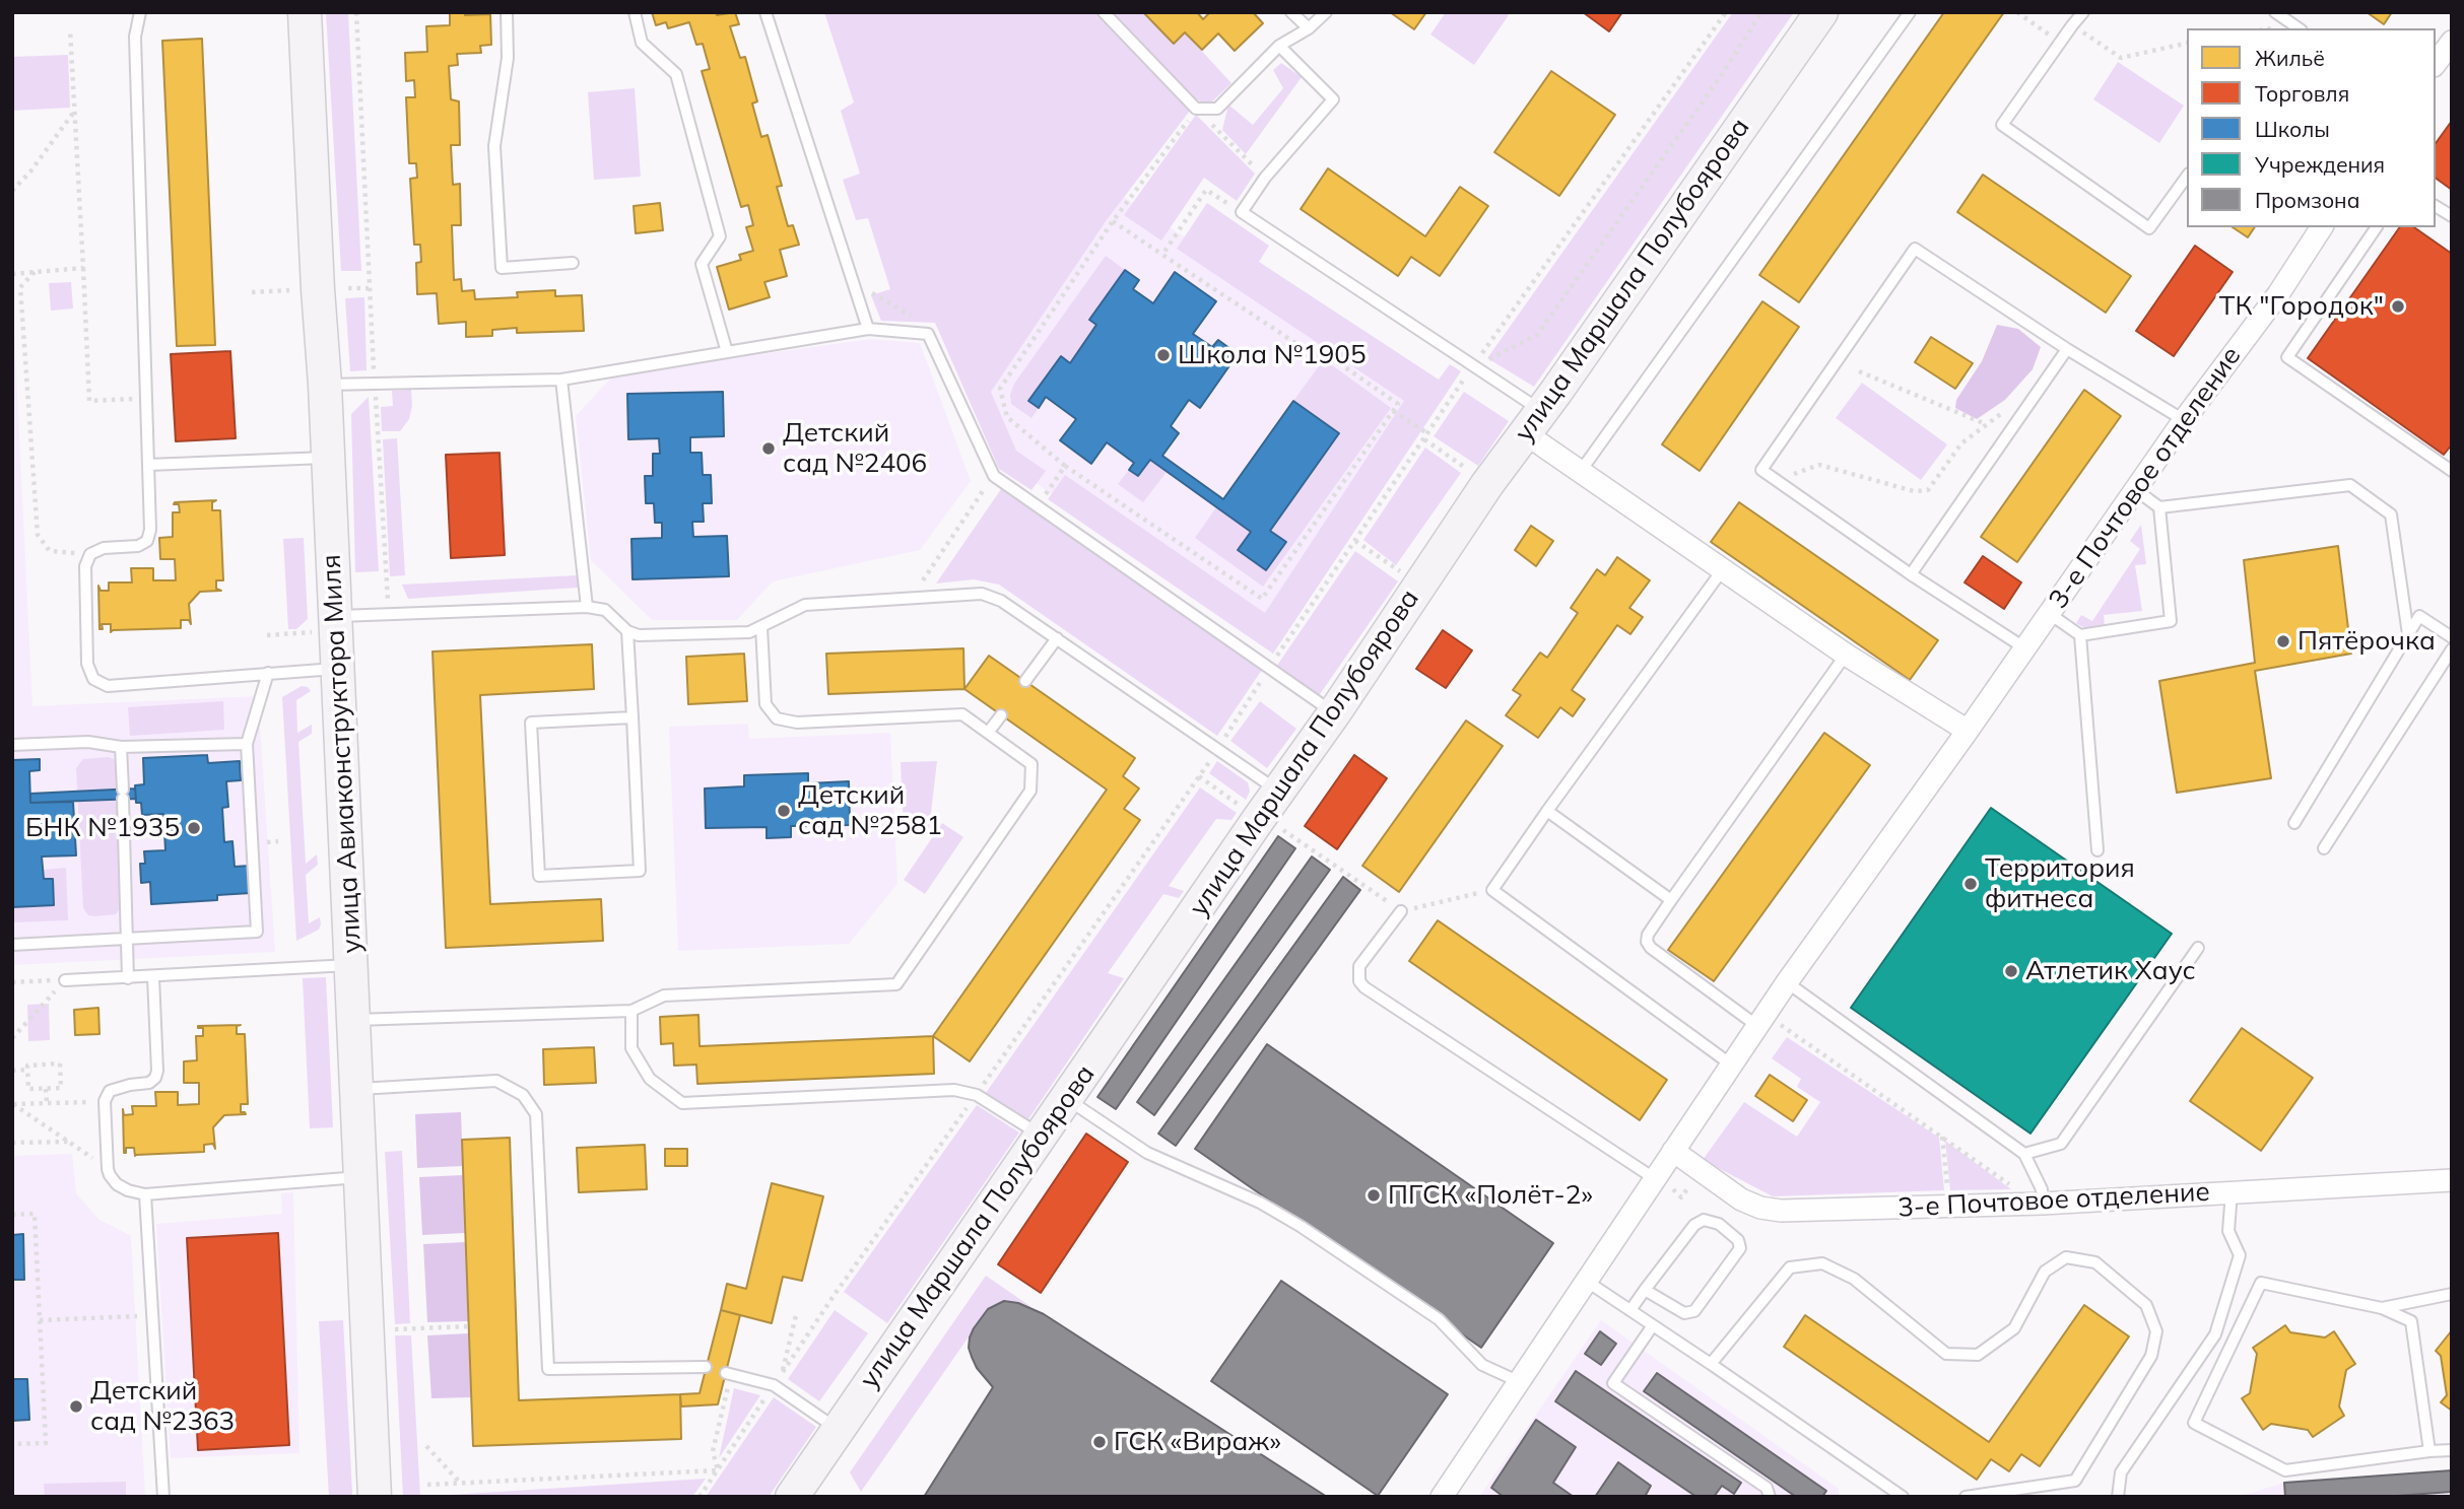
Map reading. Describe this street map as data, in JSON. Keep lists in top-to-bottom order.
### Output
{
  "streets": {
    "street": ["улица Маршала Полубоярова", "3-е Почтовое отделение", "улица Авиаконструктора Миля"]
  },
  "places": [
    "ТК \"Городок\"",
    "Школа №1905",
    "Детский сад №2406",
    "Пятёрочка",
    "Детский сад №2581",
    "БНК №1935",
    "Территория фитнеса",
    "Атлетик Хаус",
    "ПГСК «Полёт-2»",
    "Детский сад №2363",
    "ГСК «Вираж»"
  ],
  "legend": [
    "Жильё",
    "Торговля",
    "Школы",
    "Учреждения",
    "Промзона"
  ]
}
